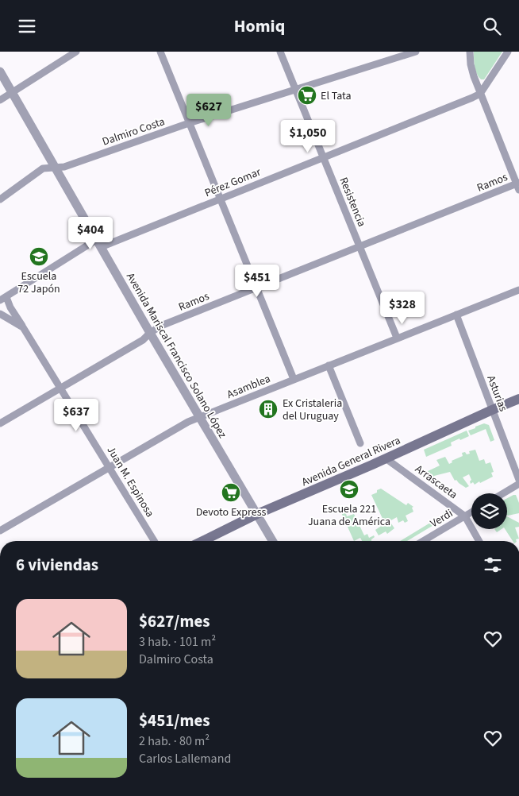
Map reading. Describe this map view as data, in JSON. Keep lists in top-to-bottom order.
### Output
{
  "streets": {
    "main road": ["Avenida General Rivera"],
    "street": [
      "Dalmiro Costa",
      "Pérez Gomar",
      "Ramos",
      "Resistencia",
      "Avenida Mariscal Francisco Solano López",
      "Asamblea",
      "Asturias",
      "Juan M. Espinosa",
      "Arrascaeta",
      "Verdi"
    ]
  },
  "crossings": [
    ["Dalmiro Costa", "Resistencia"],
    ["Dalmiro Costa", "Avenida Mariscal Francisco Solano López"],
    ["Pérez Gomar", "Resistencia"],
    ["Pérez Gomar", "Avenida Mariscal Francisco Solano López"],
    ["Pérez Gomar", "Juan M. Espinosa"],
    ["Ramos", "Resistencia"],
    ["Ramos", "Avenida Mariscal Francisco Solano López"],
    ["Ramos", "Juan M. Espinosa"],
    ["Resistencia", "Asamblea"],
    ["Avenida Mariscal Francisco Solano López", "Asamblea"],
    ["Avenida Mariscal Francisco Solano López", "Avenida General Rivera"],
    ["Asamblea", "Asturias"],
    ["Asamblea", "Juan M. Espinosa"],
    ["Asturias", "Avenida General Rivera"],
    ["Avenida General Rivera", "Arrascaeta"],
    ["Arrascaeta", "Verdi"]
  ],
  "places": {
    "supermarket": ["El Tata", "Devoto Express"],
    "school or university": ["Escuela 72 Japón", "Escuela 221 Juana de América"],
    "building": ["Ex Cristaleria del Uruguay"]
  },
  "page": {
    "header": "Homiq",
    "price": [
      "$627",
      "$1,050",
      "$404",
      "$451",
      "$328",
      "$637"
    ],
    "heading": "6 viviendas",
    "list": [
      {
        "name": "$627/mes",
        "note": "3 hab. · 101 m² · Dalmiro Costa"
      },
      {
        "name": "$451/mes",
        "note": "2 hab. · 80 m² · Carlos Lallemand"
      }
    ]
  }
}
